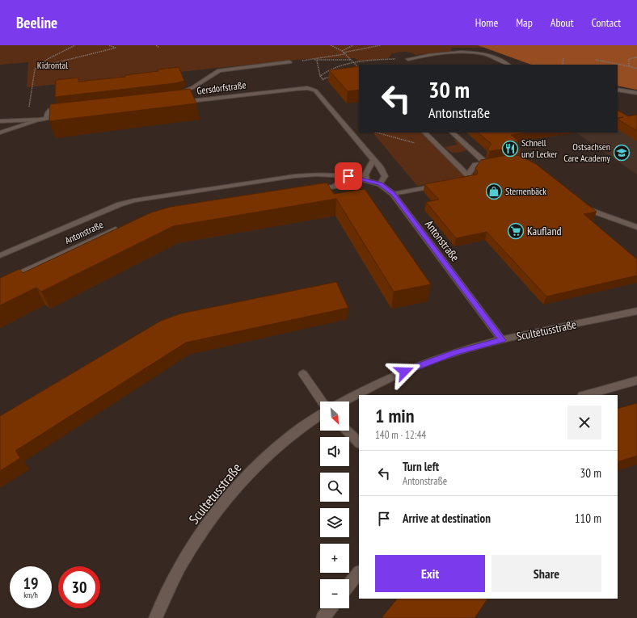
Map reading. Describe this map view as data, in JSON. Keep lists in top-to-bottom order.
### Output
{
  "streets": {
    "street": ["Gersdorfstraße", "Antonstraße", "Scultetusstraße"]
  },
  "crossings": [
    ["Gersdorfstraße", "Antonstraße"],
    ["Antonstraße", "Scultetusstraße"]
  ],
  "parks": ["Kidrontal"],
  "places": {
    "restaurant": ["Schnell und Lecker"],
    "school or university": ["Ostsachsen Care Academy"],
    "shop": ["Sternenbäck"],
    "supermarket": ["Kaufland"]
  },
  "north": "bottom right",
  "page": {
    "header": "Beeline",
    "nav": [
      "Home",
      "Map",
      "About",
      "Contact"
    ],
    "turn": ["30 m", "Antonstraße"],
    "heading": ["1 min", "140 m · 12:44"],
    "map_buttons": ["+", "−"],
    "list": [
      {
        "name": "Turn left",
        "note": "Antonstraße",
        "value": "30 m"
      },
      {
        "name": "Arrive at destination",
        "value": "110 m"
      }
    ],
    "buttons": ["Exit", "Share"],
    "speed": "19 km/h",
    "limit": "30"
  }
}
